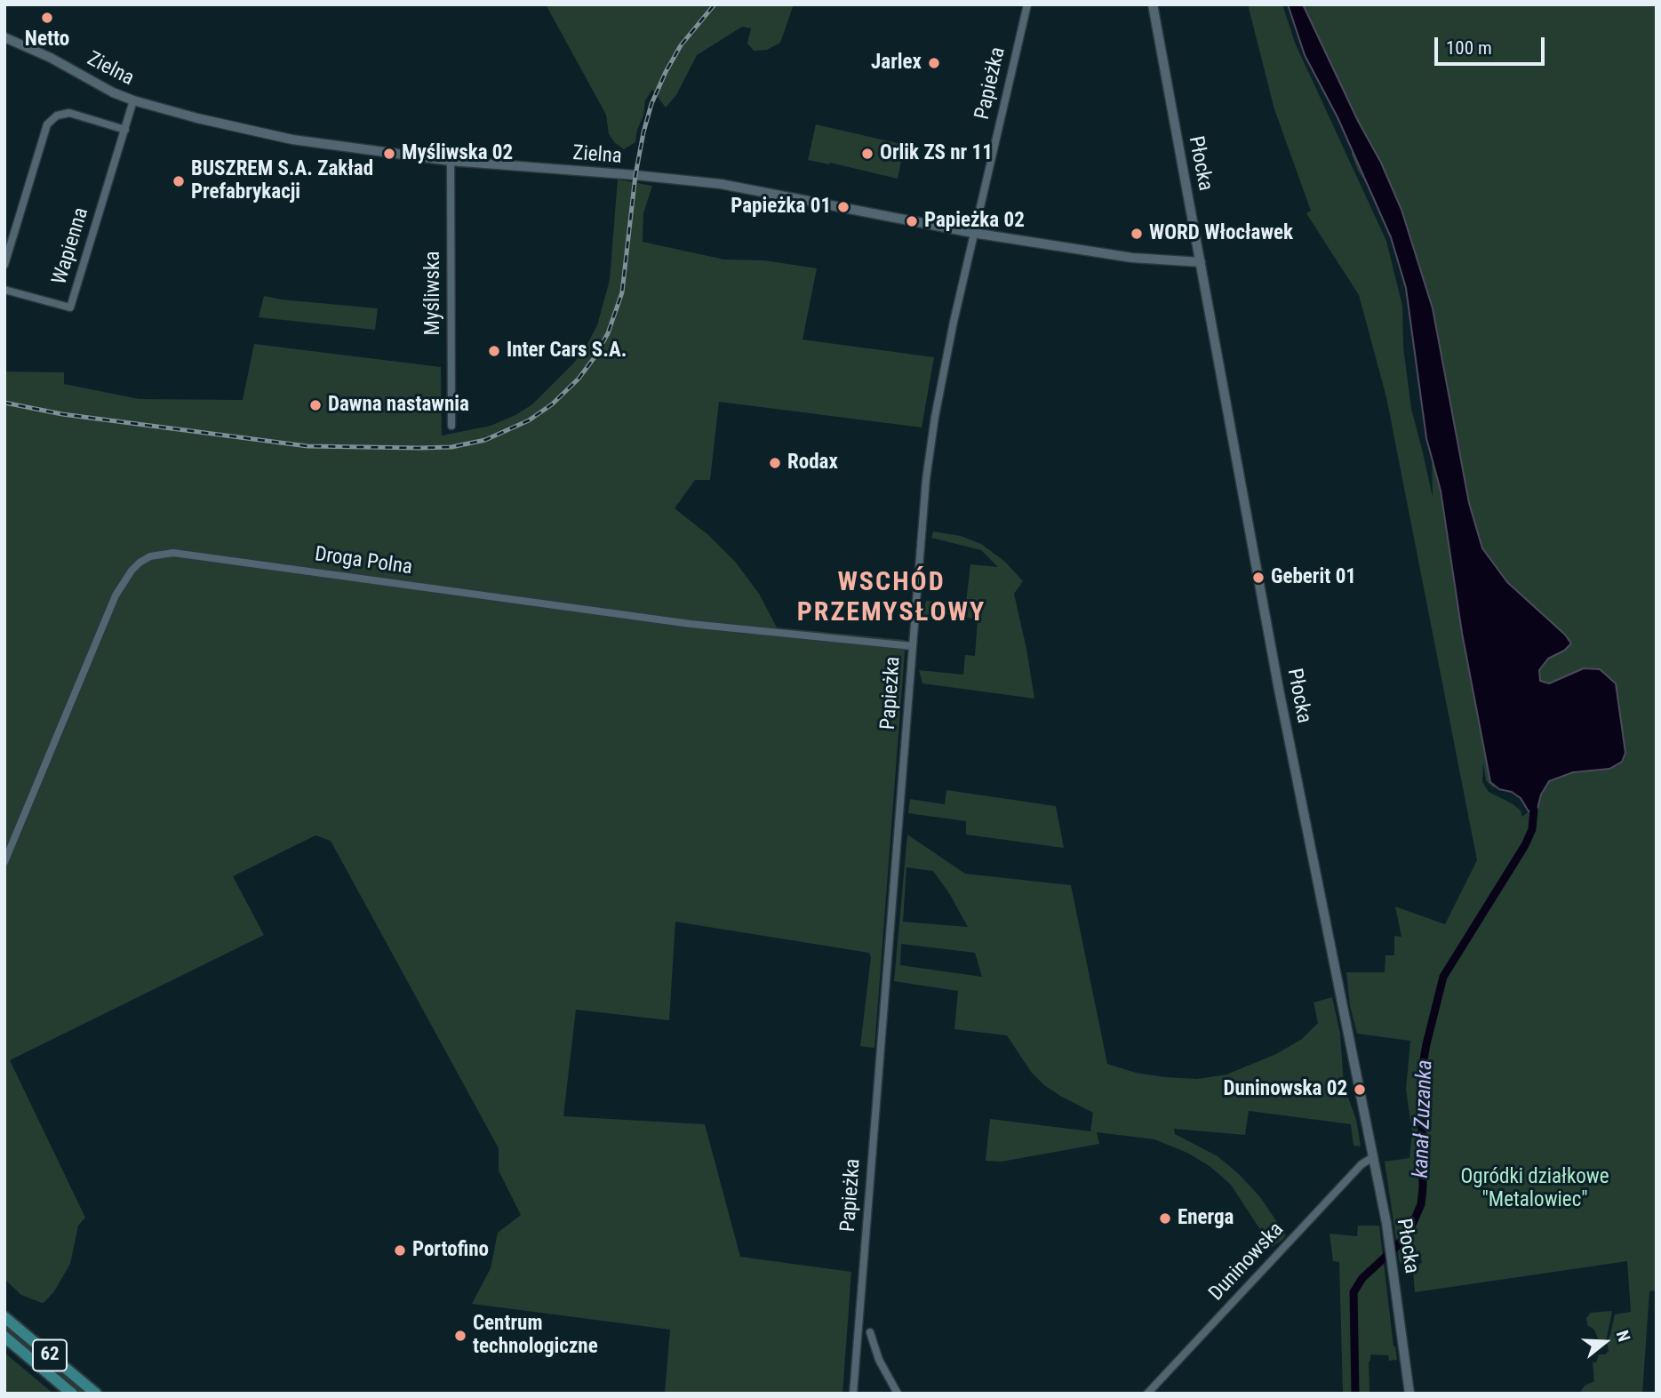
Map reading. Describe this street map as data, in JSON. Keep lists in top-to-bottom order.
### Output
{
  "streets": {
    "main road": ["62"],
    "street": [
      "Zielna",
      "Papieżka",
      "Płocka",
      "Wapienna",
      "Myśliwska",
      "Droga Polna",
      "Duninowska"
    ]
  },
  "crossings": [
    ["Zielna", "Papieżka"],
    ["Zielna", "Płocka"],
    ["Zielna", "Wapienna"],
    ["Zielna", "Myśliwska"],
    ["Papieżka", "Droga Polna"],
    ["Płocka", "Duninowska"]
  ],
  "districts": ["WSCHÓD PRZEMYSŁOWY"],
  "water": ["kanał Zuzanka"],
  "parks": ["Ogródki działkowe \"Metalowiec\""],
  "places": [
    "Netto",
    "Jarlex",
    "Myśliwska 02",
    "Orlik ZS nr 11",
    "BUSZREM S.A. Zakład Prefabrykacji",
    "Papieżka 01",
    "Papieżka 02",
    "WORD Włocławek",
    "Inter Cars S.A.",
    "Dawna nastawnia",
    "Rodax",
    "Geberit 01",
    "Duninowska 02",
    "Energa",
    "Portofino",
    "Centrum technologiczne"
  ],
  "scale_bar": "100 m",
  "north": "right"
}
